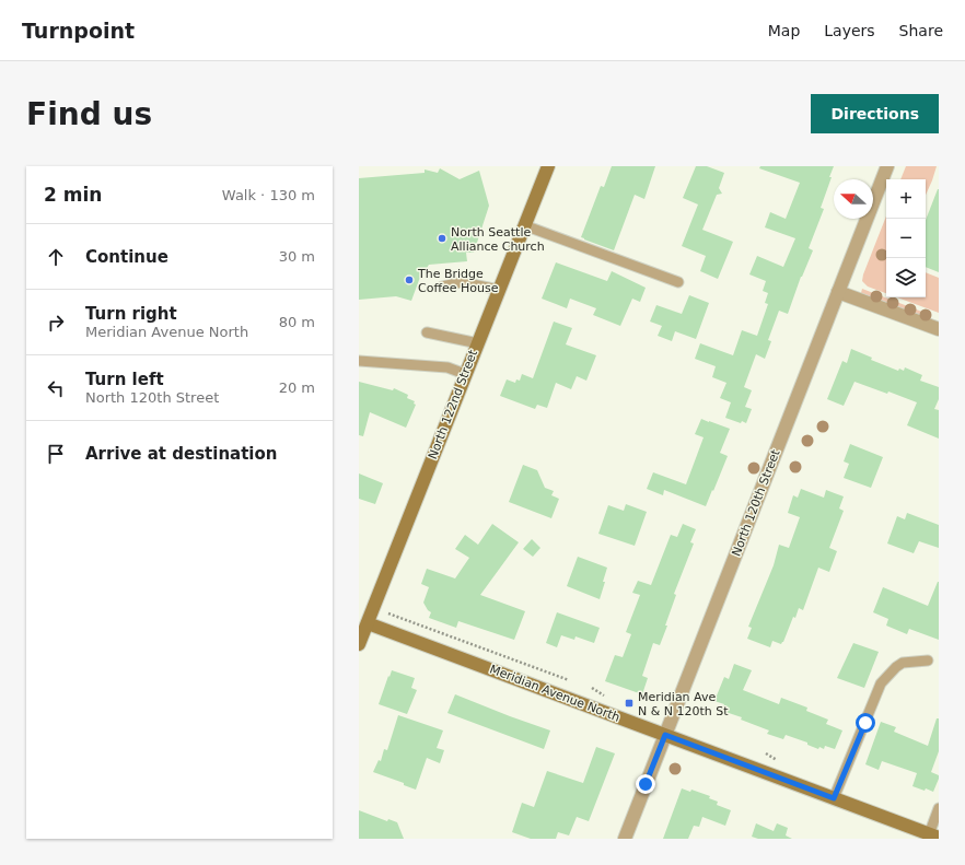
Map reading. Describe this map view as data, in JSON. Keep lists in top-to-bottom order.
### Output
{
  "streets": {
    "street": ["North 122nd Street", "North 120th Street", "Meridian Avenue North"]
  },
  "crossings": [
    ["North 122nd Street", "Meridian Avenue North"],
    ["North 120th Street", "Meridian Avenue North"]
  ],
  "places": {
    "other": ["North Seattle Alliance Church", "The Bridge Coffee House"],
    "transit": ["Meridian Ave N & N 120th St"]
  },
  "north": "left",
  "page": {
    "header": "Turnpoint",
    "nav": ["Map", "Layers", "Share"],
    "buttons": "Directions",
    "title": "Find us",
    "heading": ["2 min", "Walk · 130 m"],
    "map_buttons": ["+", "−"],
    "list": [
      ["Continue", "30 m"],
      ["Turn right", "Meridian Avenue North", "80 m"],
      ["Turn left", "North 120th Street", "20 m"],
      "Arrive at destination"
    ]
  }
}
